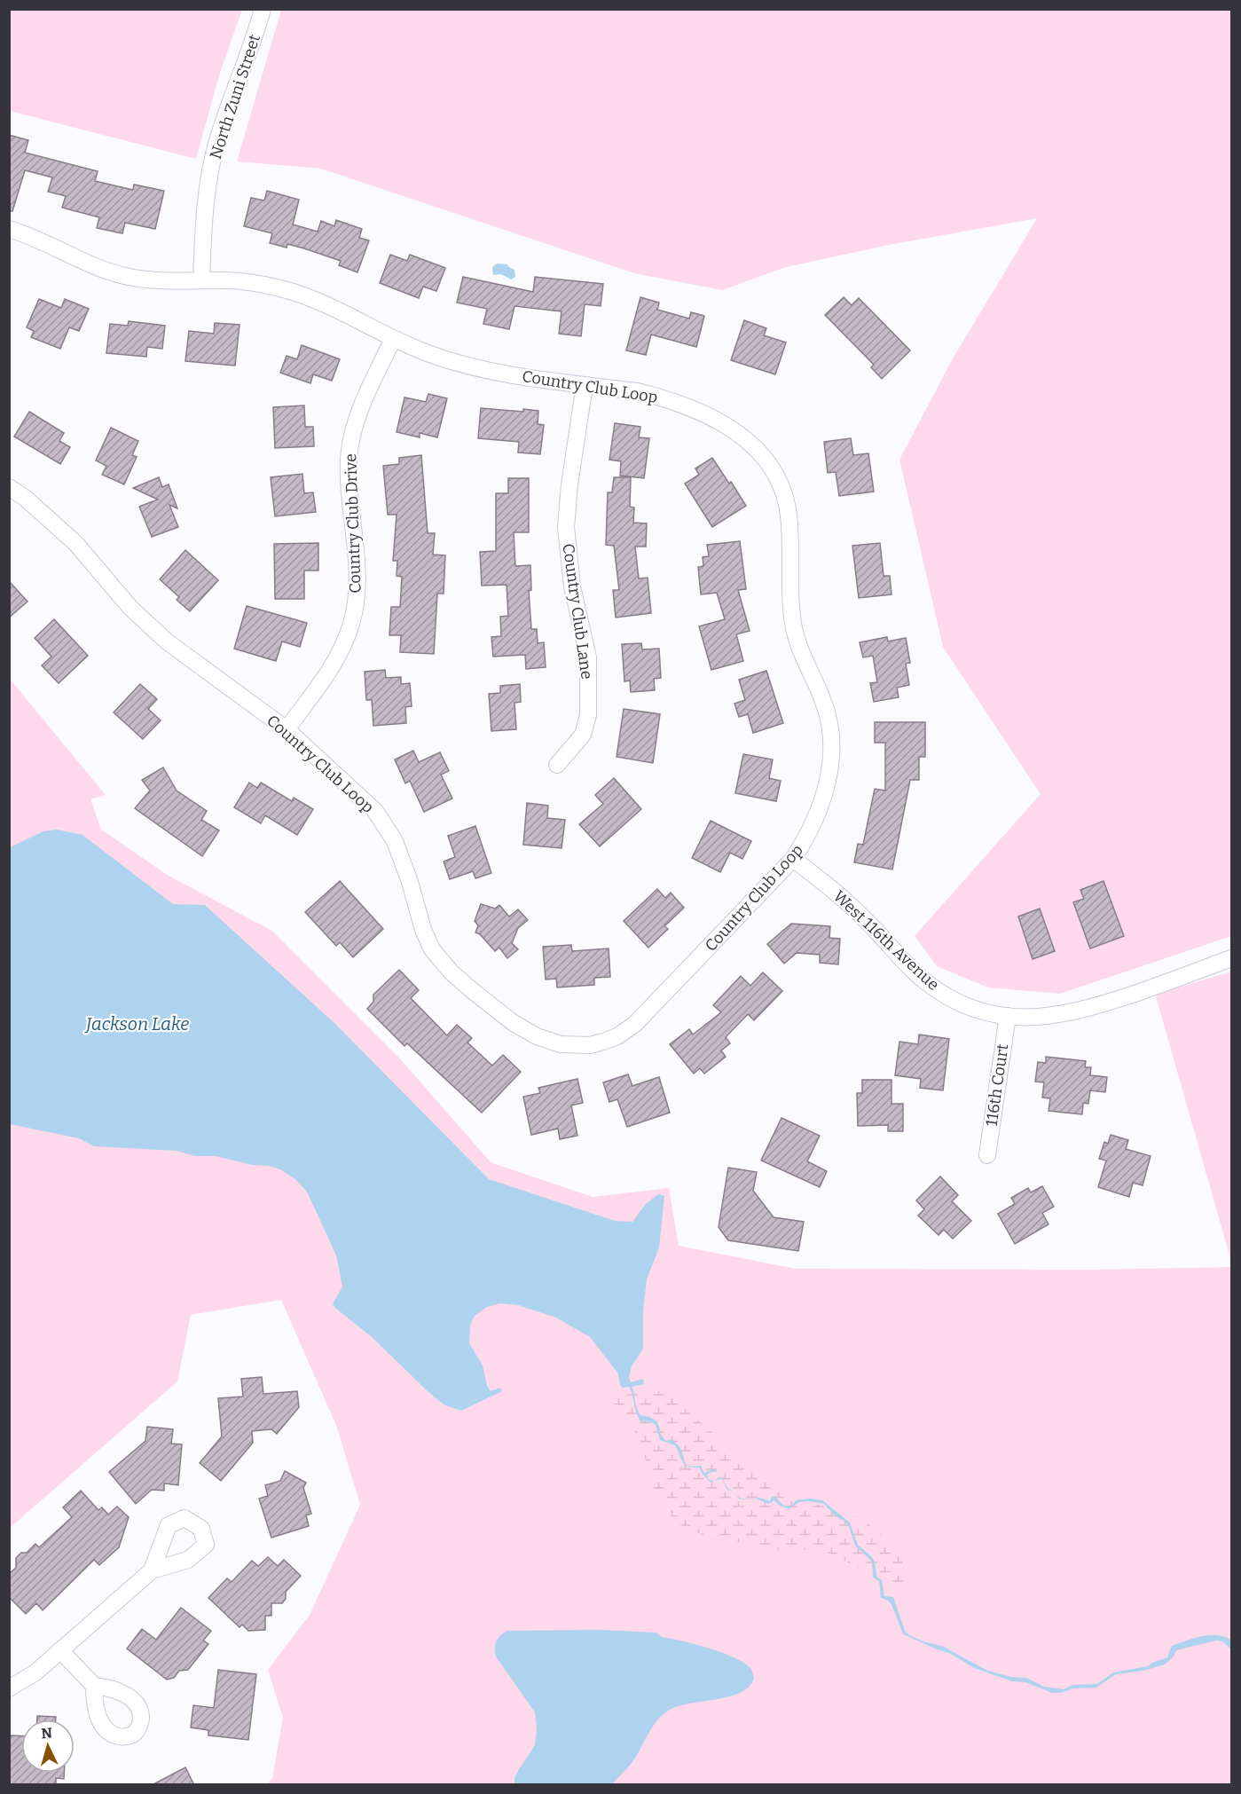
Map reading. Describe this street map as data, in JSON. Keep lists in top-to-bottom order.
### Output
{
  "streets": {
    "street": [
      "North Zuni Street",
      "Country Club Loop",
      "Country Club Drive",
      "Country Club Lane",
      "West 116th Avenue",
      "116th Court"
    ]
  },
  "crossings": [
    ["North Zuni Street", "Country Club Loop"],
    ["Country Club Loop", "Country Club Drive"],
    ["Country Club Loop", "Country Club Lane"],
    ["Country Club Loop", "West 116th Avenue"],
    ["West 116th Avenue", "116th Court"]
  ],
  "water": ["Jackson Lake"],
  "north": "top"
}
